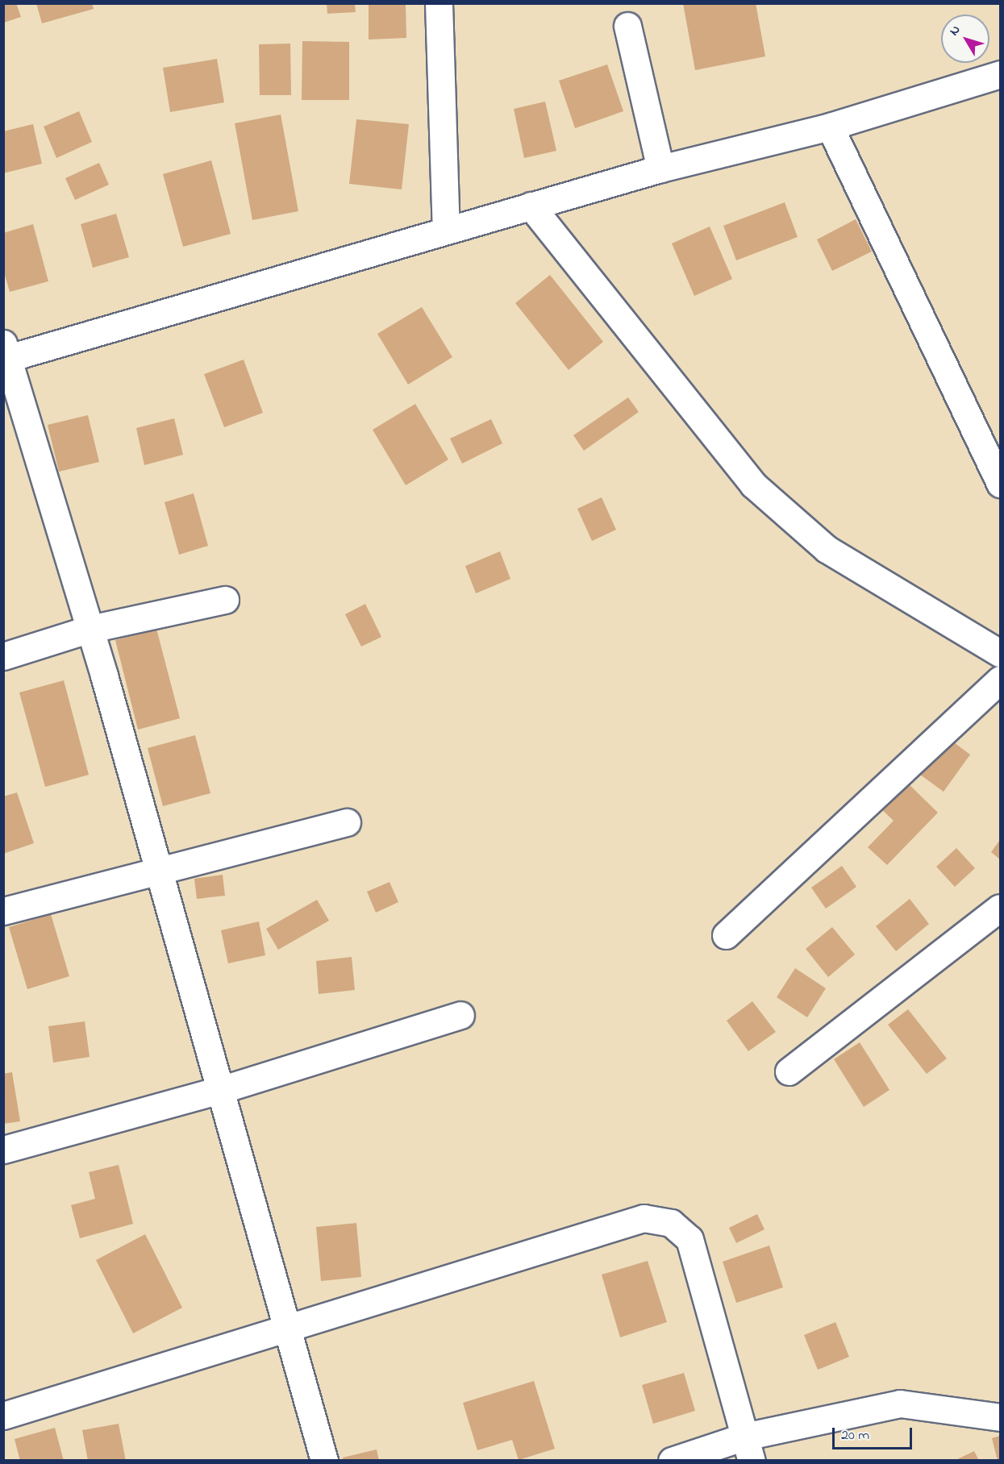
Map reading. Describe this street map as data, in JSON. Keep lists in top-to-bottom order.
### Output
{
  "scale_bar": "20 m",
  "north": "top left"
}
